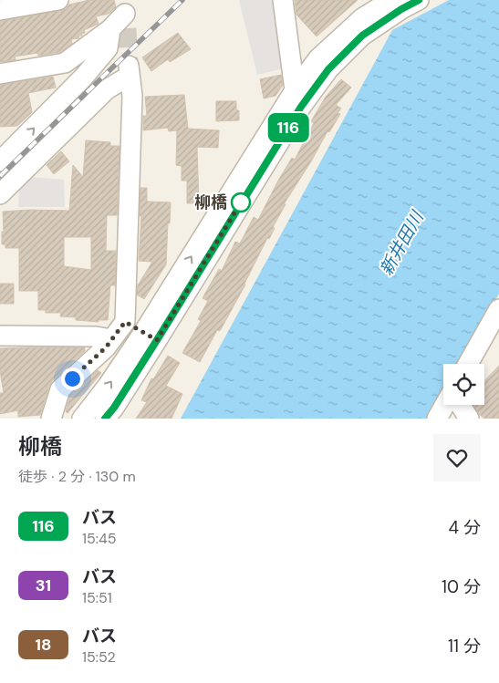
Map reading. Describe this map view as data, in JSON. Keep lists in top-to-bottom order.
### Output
{
  "water": ["新井田川"],
  "places": ["柳橋"],
  "lines": ["bus line 116"],
  "page": {
    "on_map": "116",
    "heading": ["柳橋", "徒歩 · 2 分 · 130 m"],
    "list": [
      {
        "mark": "116",
        "name": "バス",
        "note": "15:45",
        "value": "4 分"
      },
      {
        "mark": "31",
        "name": "バス",
        "note": "15:51",
        "value": "10 分"
      },
      {
        "mark": "18",
        "name": "バス",
        "note": "15:52",
        "value": "11 分"
      }
    ]
  }
}
